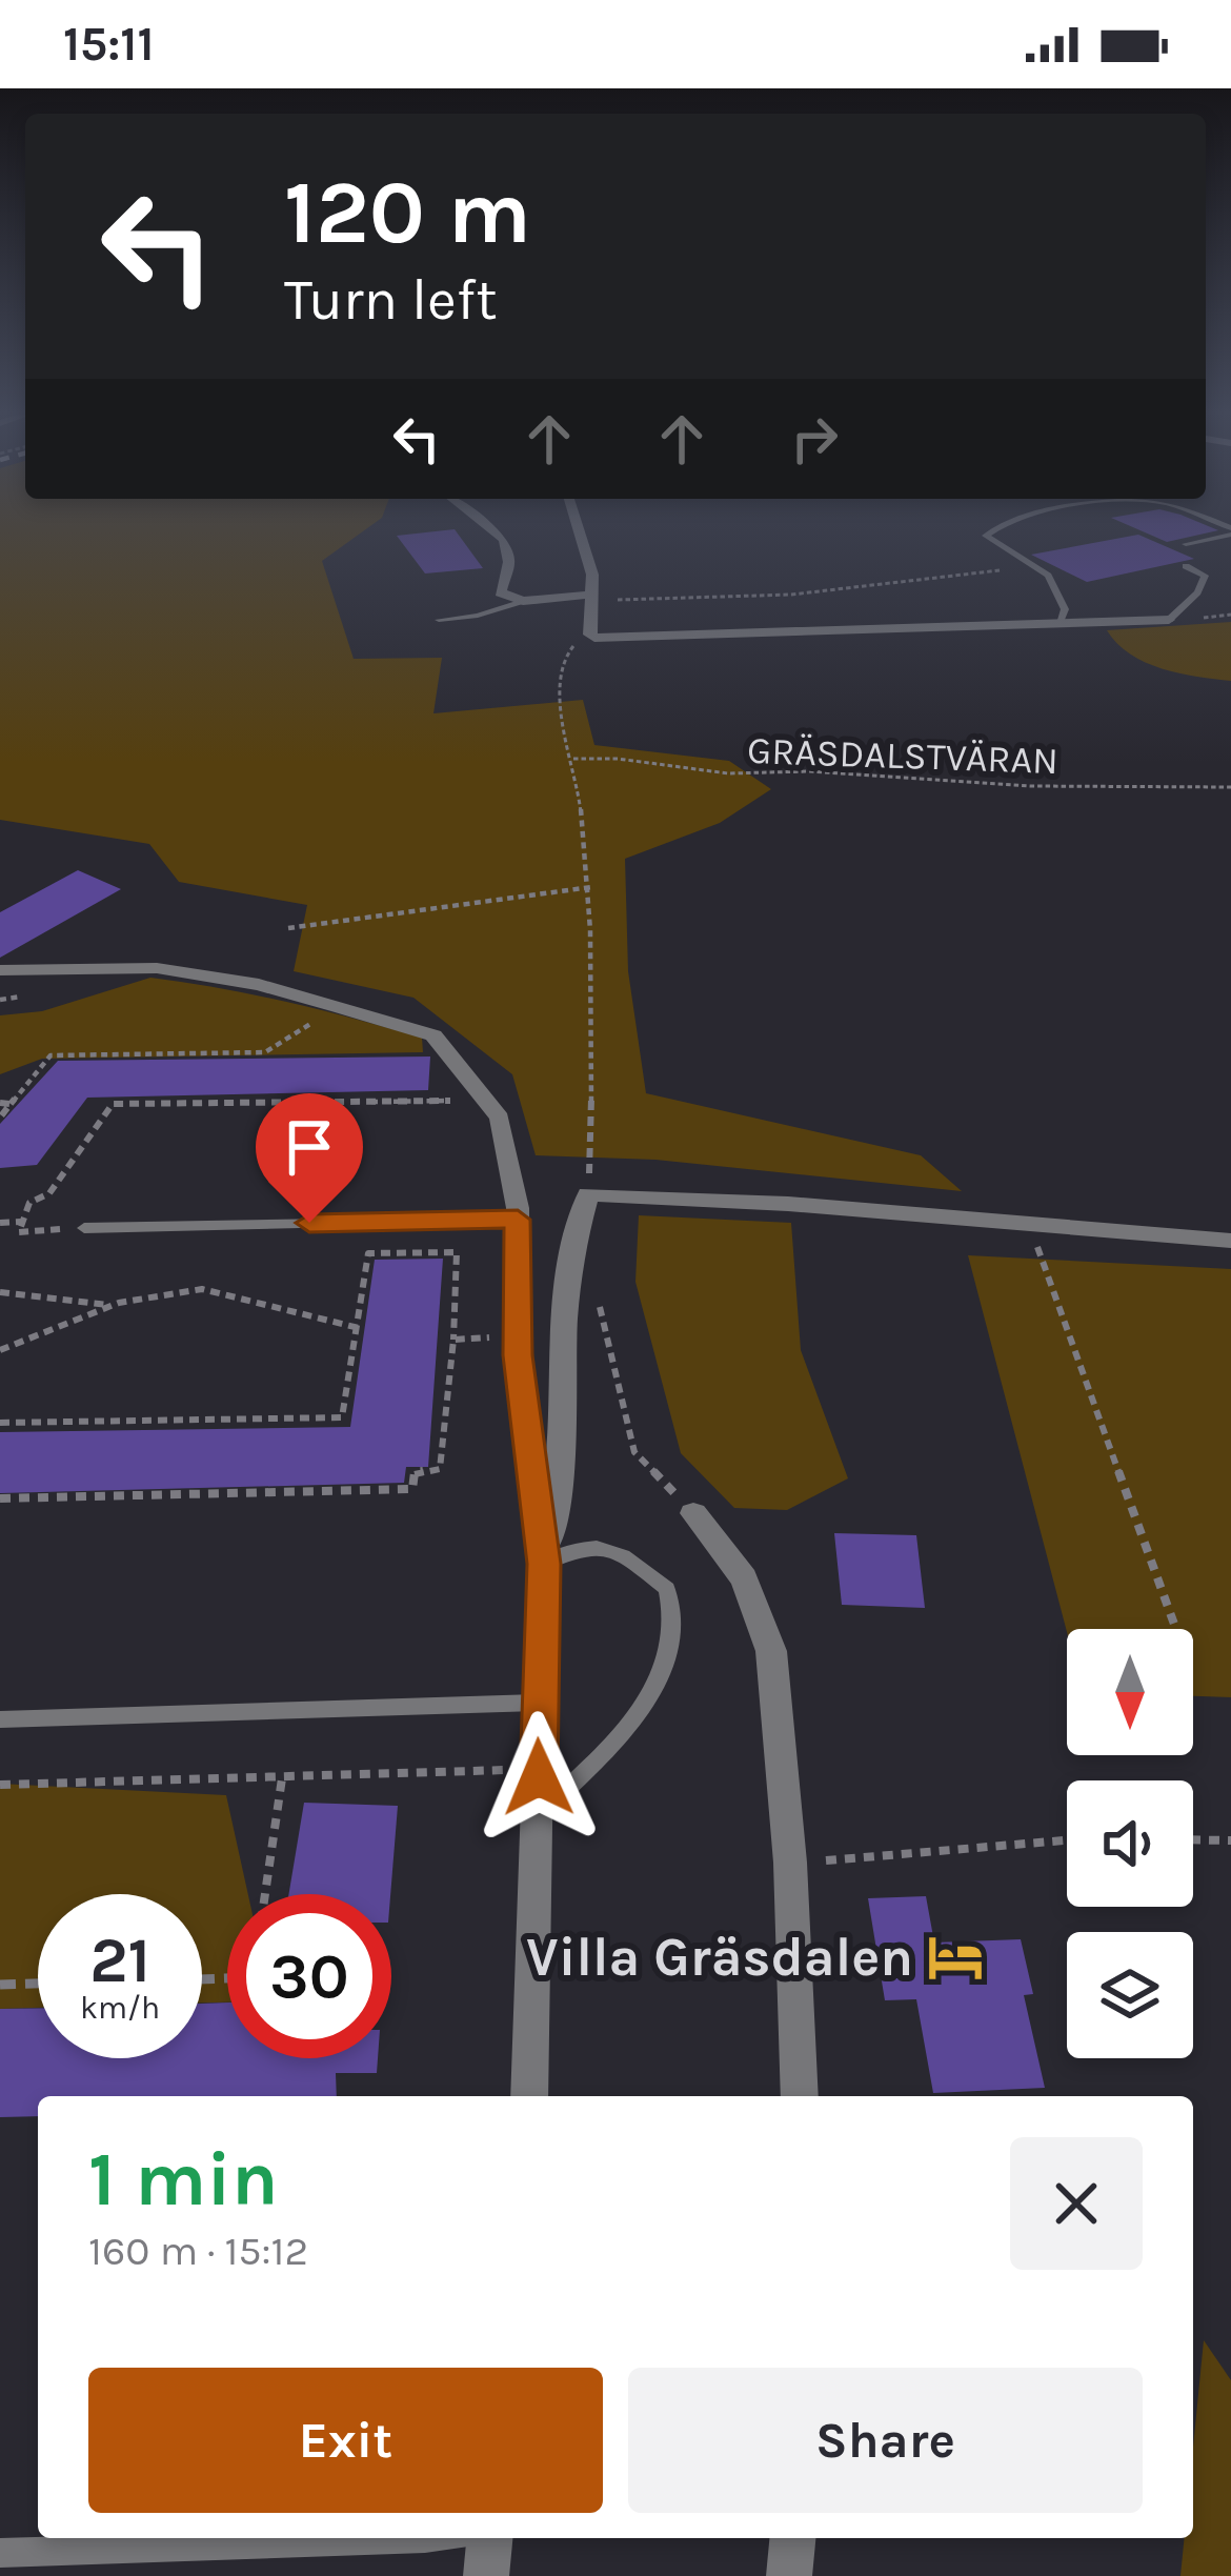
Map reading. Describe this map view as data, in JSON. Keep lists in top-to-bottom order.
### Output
{
  "streets": {
    "path": ["GRÄSDALSTVÄRAN"]
  },
  "places": {
    "hotel": ["Villa Gräsdalen"]
  },
  "north": "bottom",
  "page": {
    "status": "15:11",
    "turn": ["120 m", "Turn left"],
    "speed": "21 km/h",
    "limit": "30",
    "heading": ["1 min", "160 m · 15:12"],
    "buttons": ["Exit", "Share"]
  }
}
